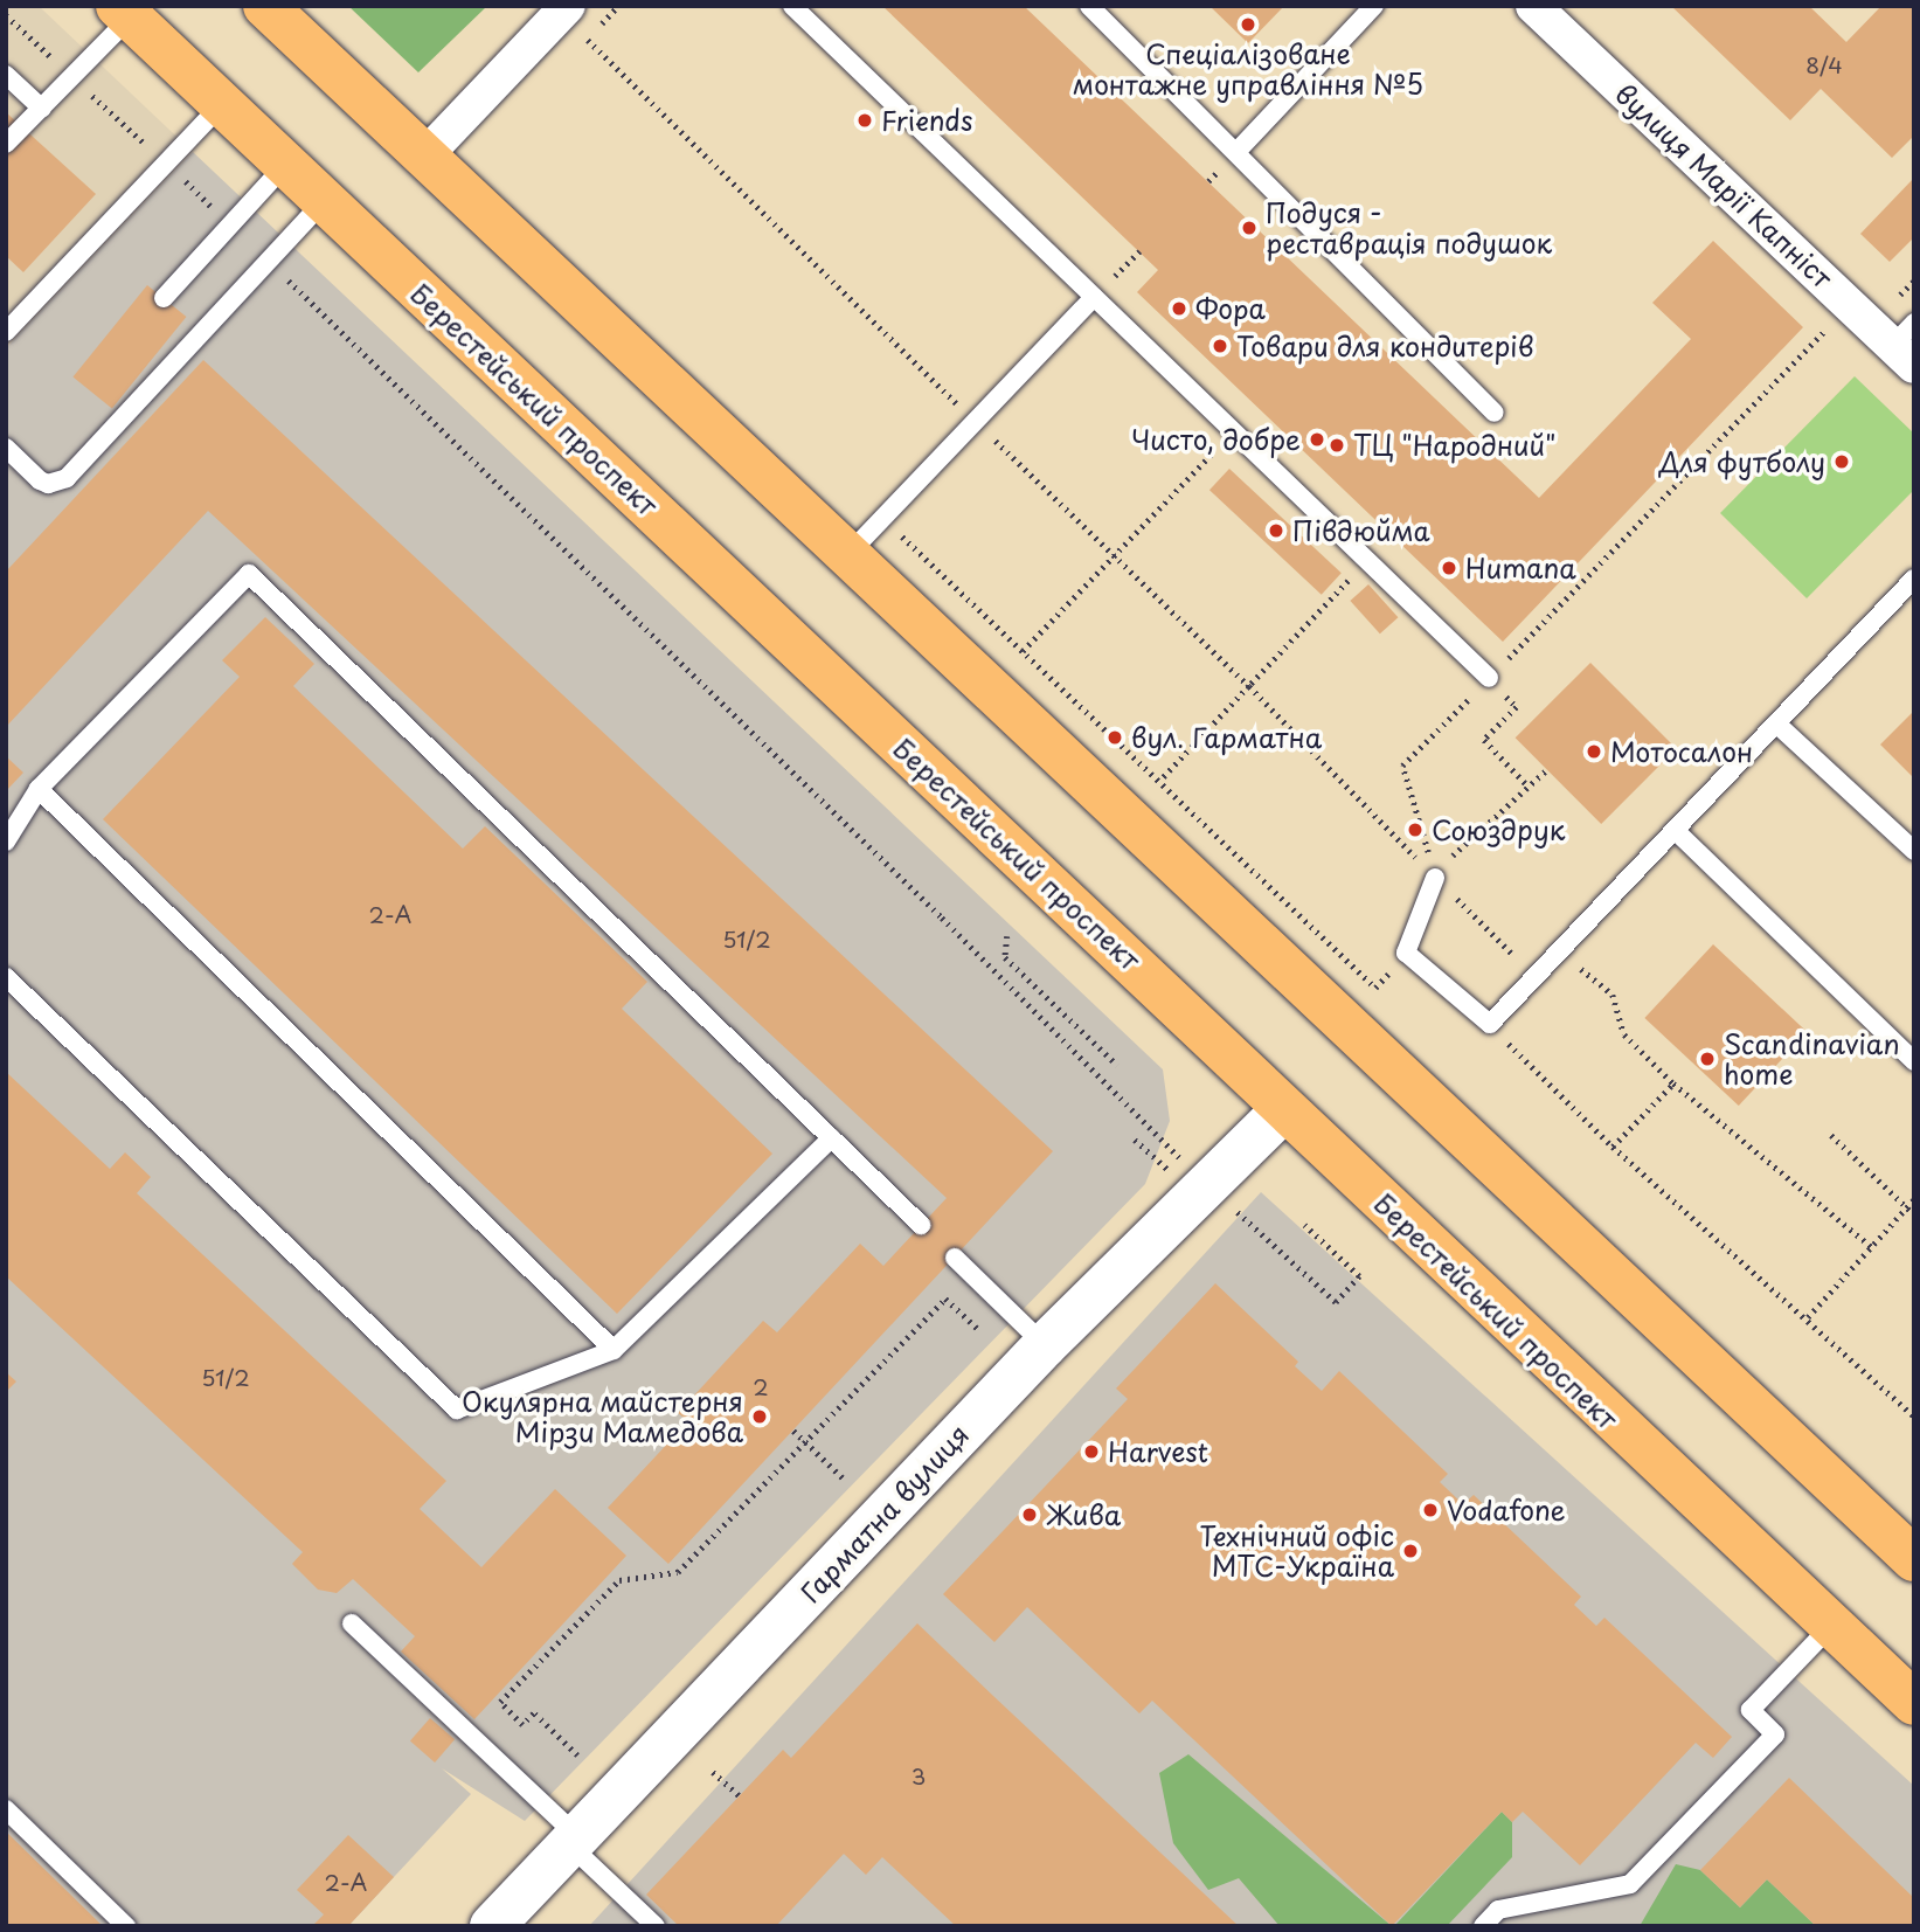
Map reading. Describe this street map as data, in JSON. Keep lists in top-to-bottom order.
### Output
{
  "streets": {
    "main road": ["Берестейський проспект"],
    "street": ["вулиця Марії Капніст", "Гарматна вулиця"]
  },
  "crossings": [
    ["Берестейський проспект", "Гарматна вулиця"]
  ],
  "places": [
    "Спеціалізоване монтажне управління №5",
    "Friends",
    "Подуся - реставрація подушок",
    "Фора",
    "Товари для кондитерів",
    "Чисто, добре",
    "ТЦ \"Народний\"",
    "Для футболу",
    "Півдюйма",
    "Humana",
    "вул. Гарматна",
    "Мотосалон",
    "Союздрук",
    "Scandinavian home",
    "Окулярна майстерня Мірзи Мамедова",
    "Harvest",
    "Vodafone",
    "Жива",
    "Технічний офіс МТС-Україна"
  ],
  "house_numbers": [
    "8/4",
    "2-А",
    "51/2",
    "51/2",
    "2",
    "3",
    "2-А"
  ]
}
